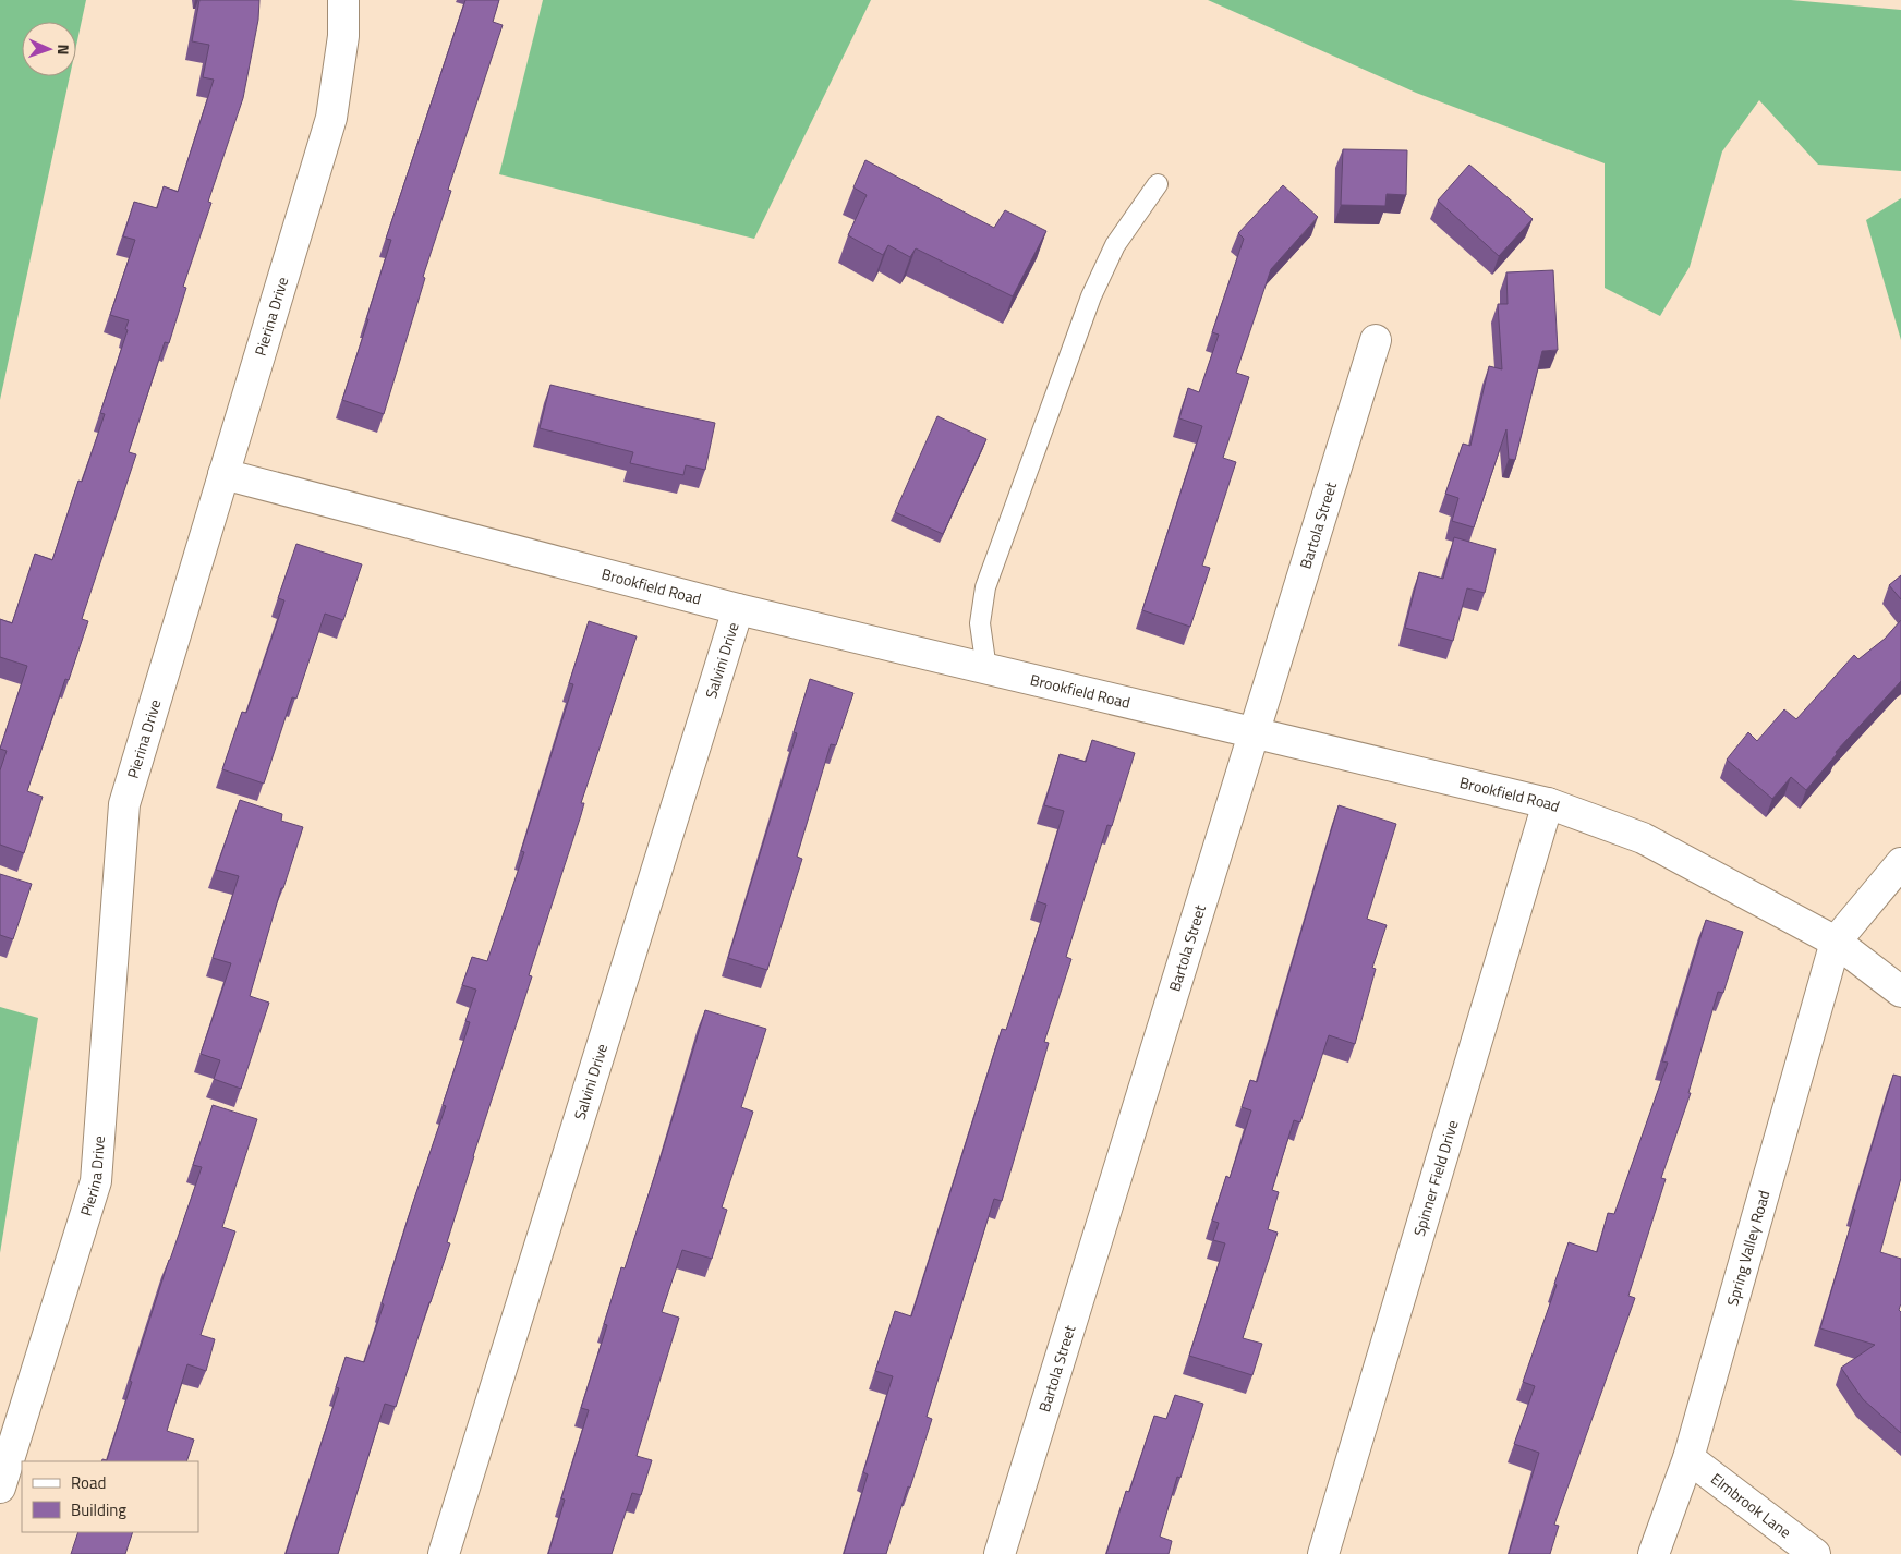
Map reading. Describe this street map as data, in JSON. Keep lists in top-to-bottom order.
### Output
{
  "streets": {
    "street": [
      "Pierina Drive",
      "Bartola Street",
      "Brookfield Road",
      "Salvini Drive",
      "Spinner Field Drive",
      "Spring Valley Road",
      "Elmbrook Lane"
    ]
  },
  "crossings": [
    ["Pierina Drive", "Brookfield Road"],
    ["Bartola Street", "Brookfield Road"],
    ["Brookfield Road", "Salvini Drive"],
    ["Brookfield Road", "Spinner Field Drive"],
    ["Brookfield Road", "Spring Valley Road"],
    ["Spring Valley Road", "Elmbrook Lane"]
  ],
  "legend": ["Road", "Building"],
  "north": "right"
}
